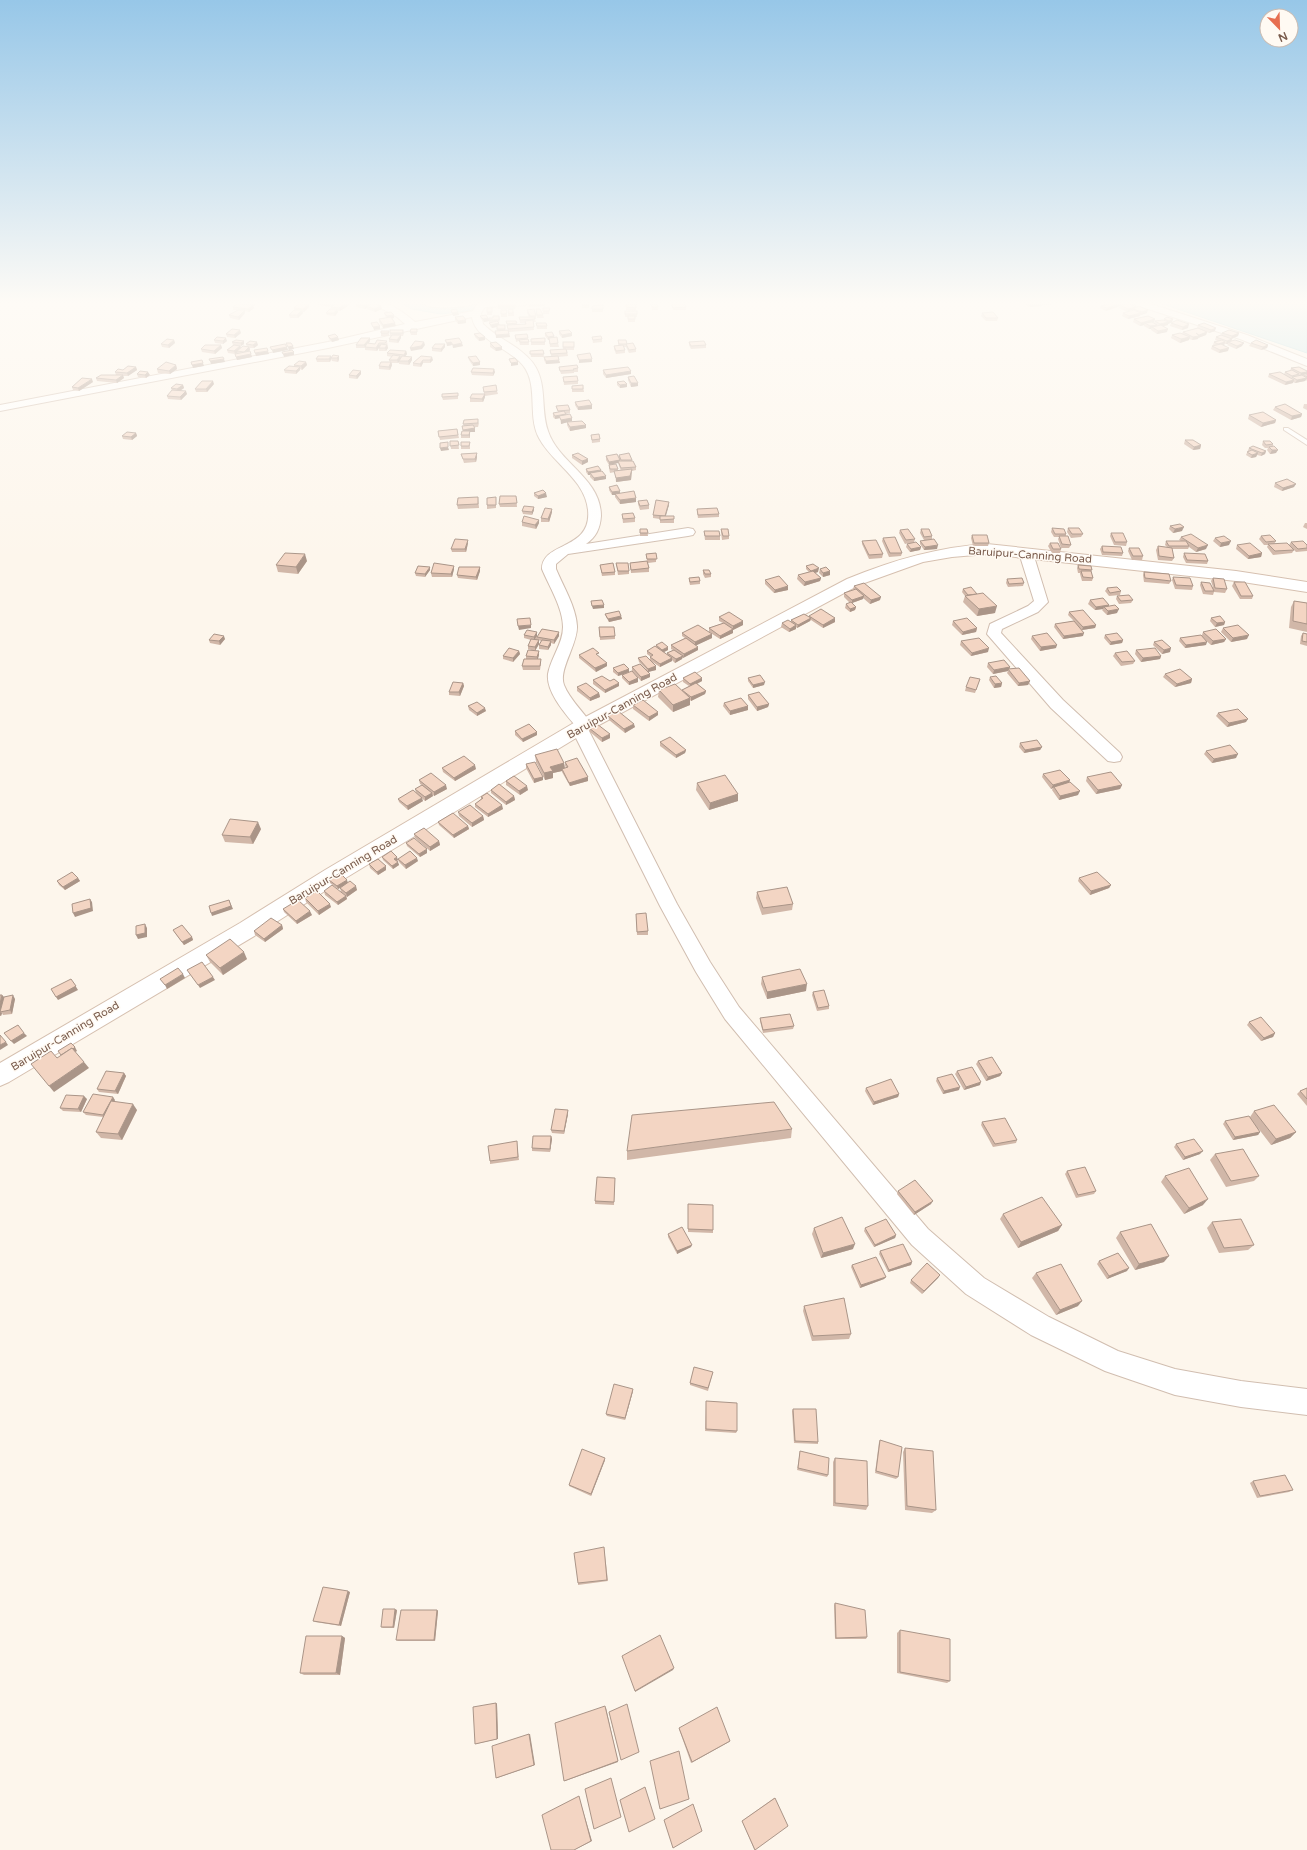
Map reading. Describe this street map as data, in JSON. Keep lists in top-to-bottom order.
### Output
{
  "streets": {
    "main road": ["Baruipur-Canning Road"]
  },
  "north": "bottom right"
}
